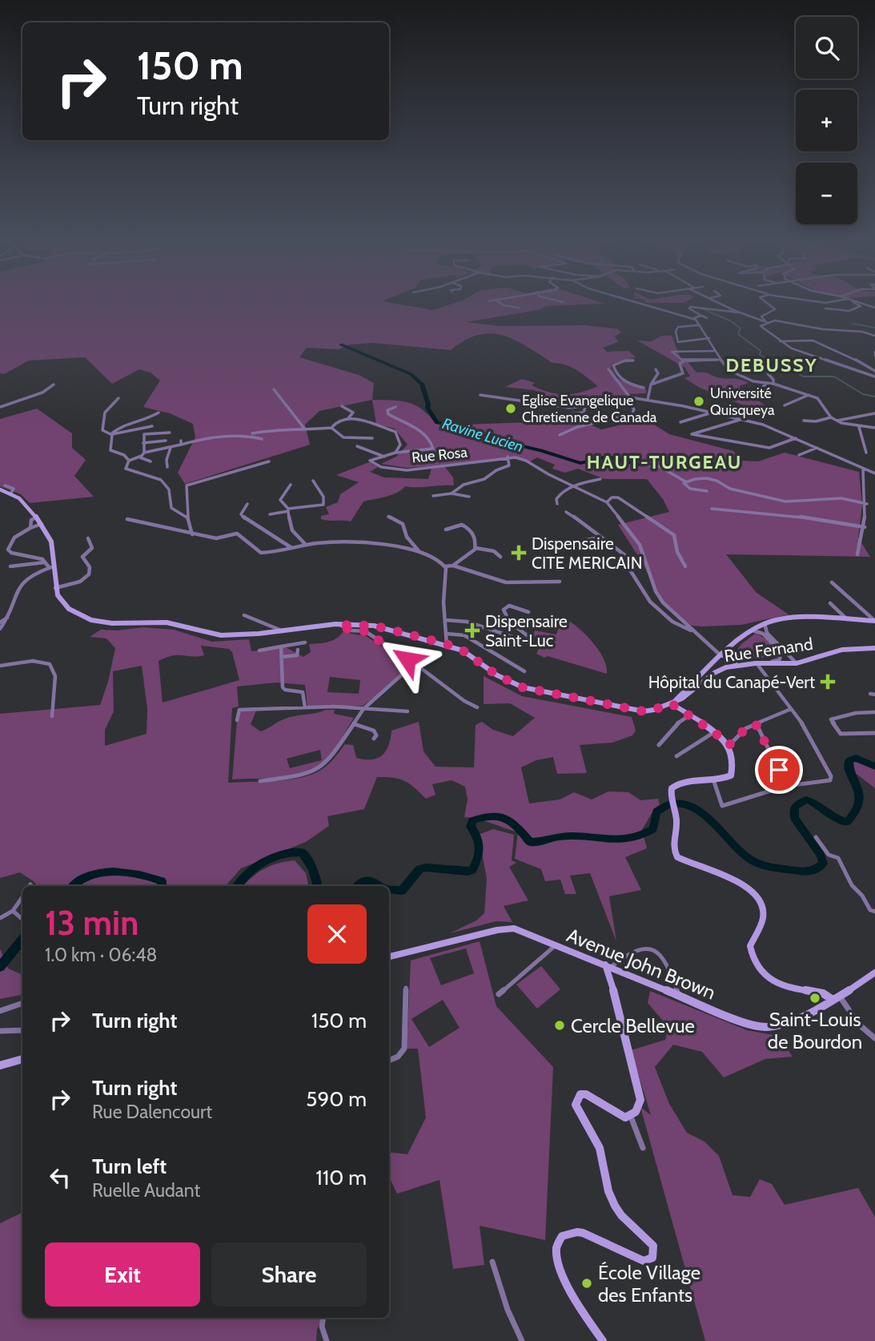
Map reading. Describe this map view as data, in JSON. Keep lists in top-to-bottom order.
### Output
{
  "streets": {
    "street": ["Rue Rosa", "Rue Fernand", "Avenue John Brown"]
  },
  "districts": ["DEBUSSY", "HAUT-TURGEAU"],
  "water": ["Ravine Lucien"],
  "places": {
    "other": [
      "Université Quisqueya",
      "Eglise Evangelique Chretienne de Canada",
      "Saint-Louis de Bourdon",
      "Cercle Bellevue",
      "École Village des Enfants"
    ],
    "health": ["Dispensaire CITE MERICAIN", "Dispensaire Saint-Luc", "Hôpital du Canapé-Vert"]
  },
  "page": {
    "map_buttons": ["+", "−"],
    "turn": ["150 m", "Turn right"],
    "heading": ["13 min", "1.0 km · 06:48"],
    "list": [
      {
        "name": "Turn right",
        "value": "150 m"
      },
      {
        "name": "Turn right",
        "note": "Rue Dalencourt",
        "value": "590 m"
      },
      {
        "name": "Turn left",
        "note": "Ruelle Audant",
        "value": "110 m"
      }
    ],
    "buttons": ["Exit", "Share"]
  }
}
